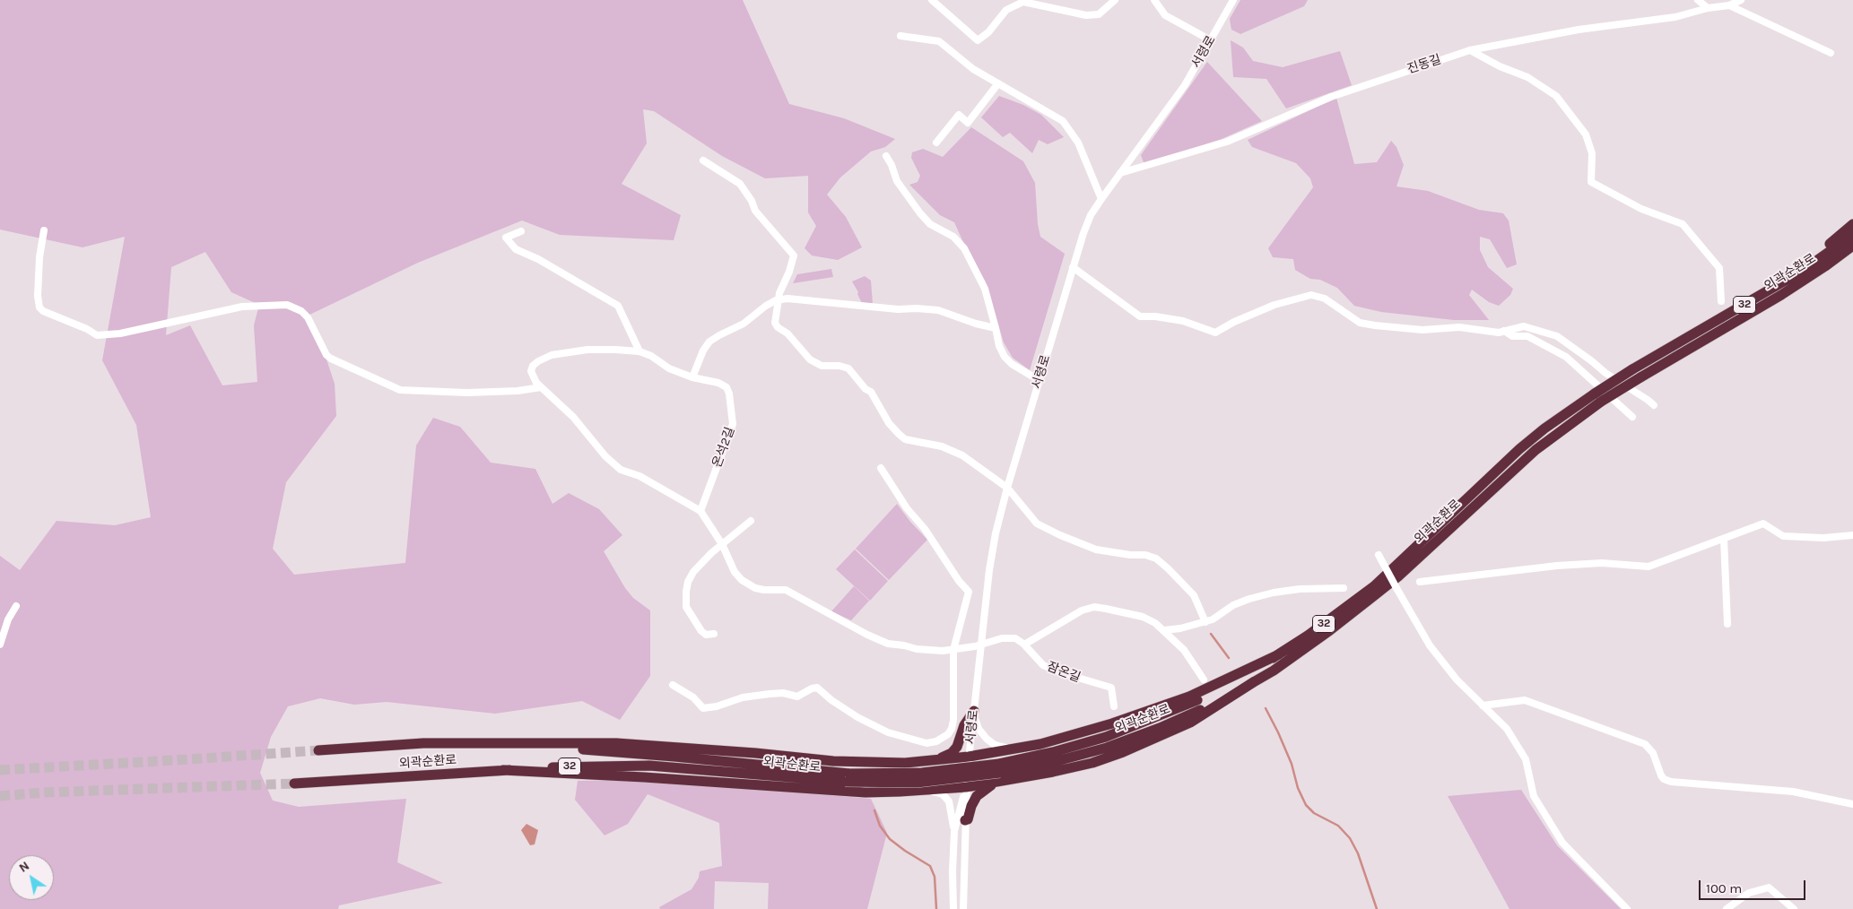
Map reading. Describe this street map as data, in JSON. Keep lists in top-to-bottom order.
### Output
{
  "streets": {
    "highway": ["외곽순환로", "32"],
    "street": [
      "서령로",
      "진동길",
      "온석2길",
      "잠온길"
    ]
  },
  "crossings": [
    ["서령로", "진동길"],
    ["서령로", "잠온길"]
  ],
  "scale_bar": "100 m",
  "north": "top left"
}
